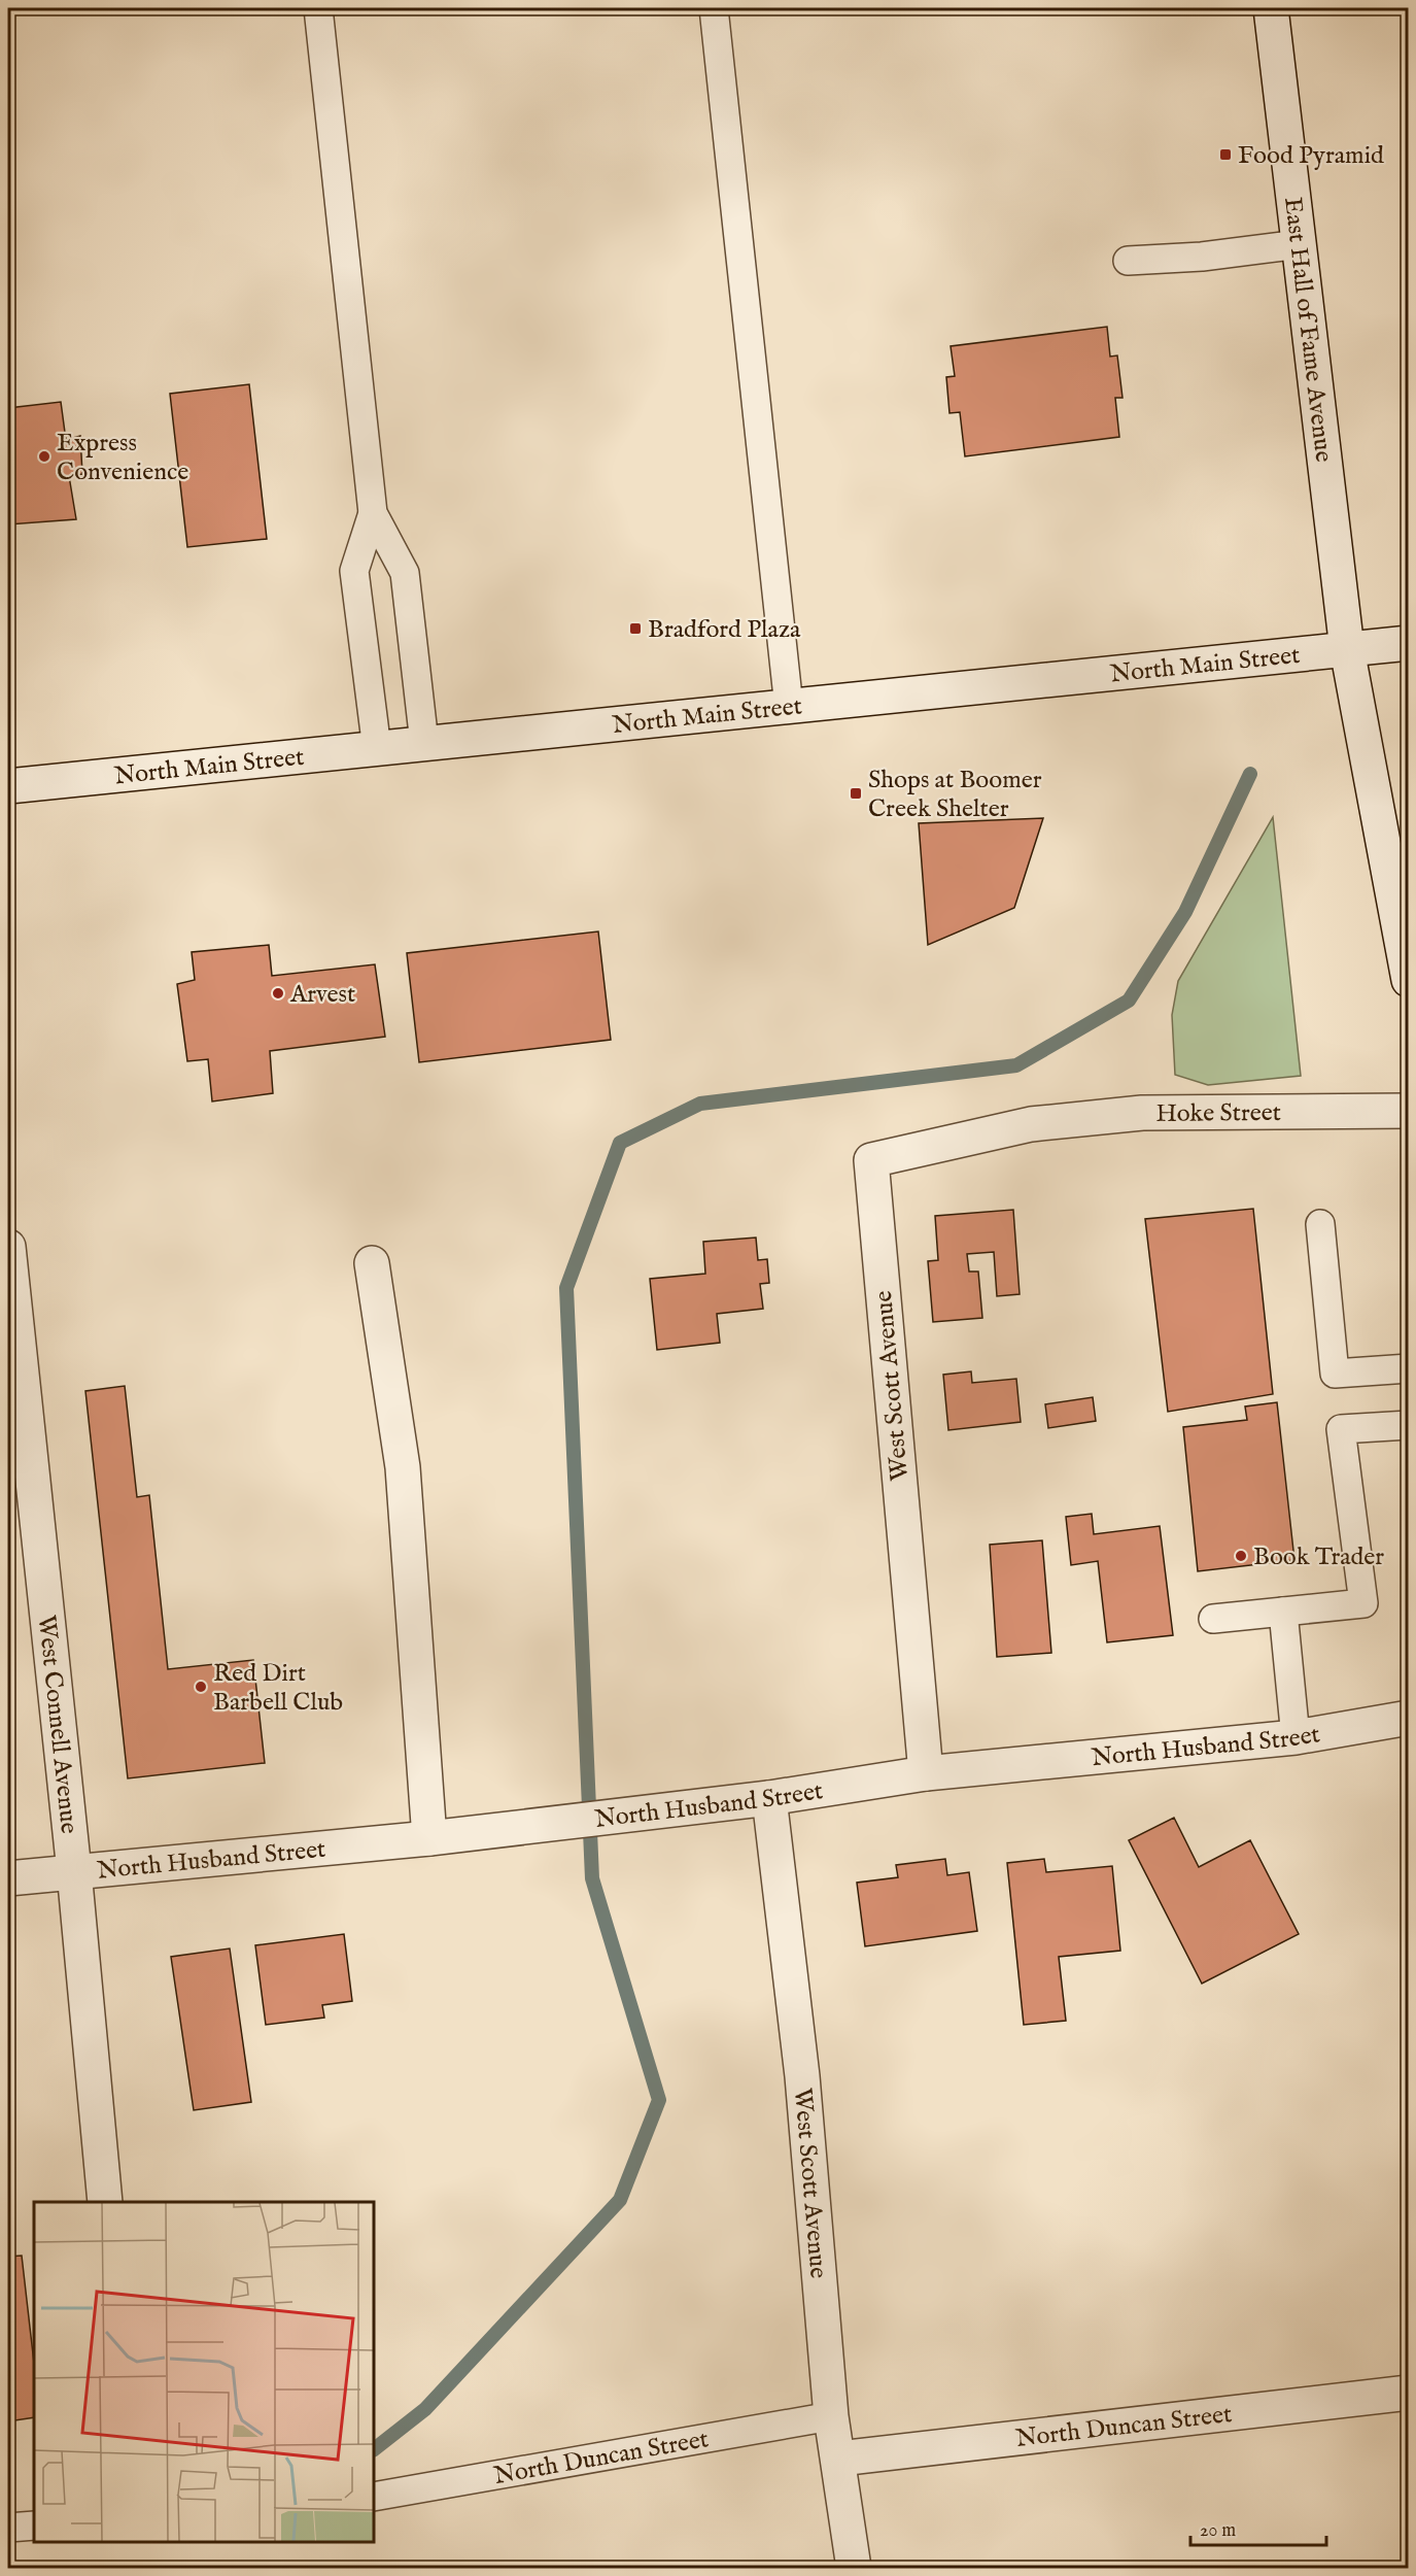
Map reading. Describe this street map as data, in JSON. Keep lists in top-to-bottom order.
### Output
{
  "streets": {
    "street": [
      "East Hall of Fame Avenue",
      "North Main Street",
      "Hoke Street",
      "West Scott Avenue",
      "West Connell Avenue",
      "North Husband Street",
      "North Duncan Street"
    ]
  },
  "crossings": [
    ["East Hall of Fame Avenue", "North Main Street"],
    ["Hoke Street", "West Scott Avenue"],
    ["West Scott Avenue", "North Husband Street"],
    ["West Scott Avenue", "North Duncan Street"],
    ["West Connell Avenue", "North Husband Street"]
  ],
  "places": {
    "transit": ["Food Pyramid", "Bradford Plaza", "Shops at Boomer Creek Shelter"],
    "other": [
      "Express Convenience",
      "Arvest",
      "Book Trader",
      "Red Dirt Barbell Club"
    ]
  },
  "scale_bar": "20 m"
}
